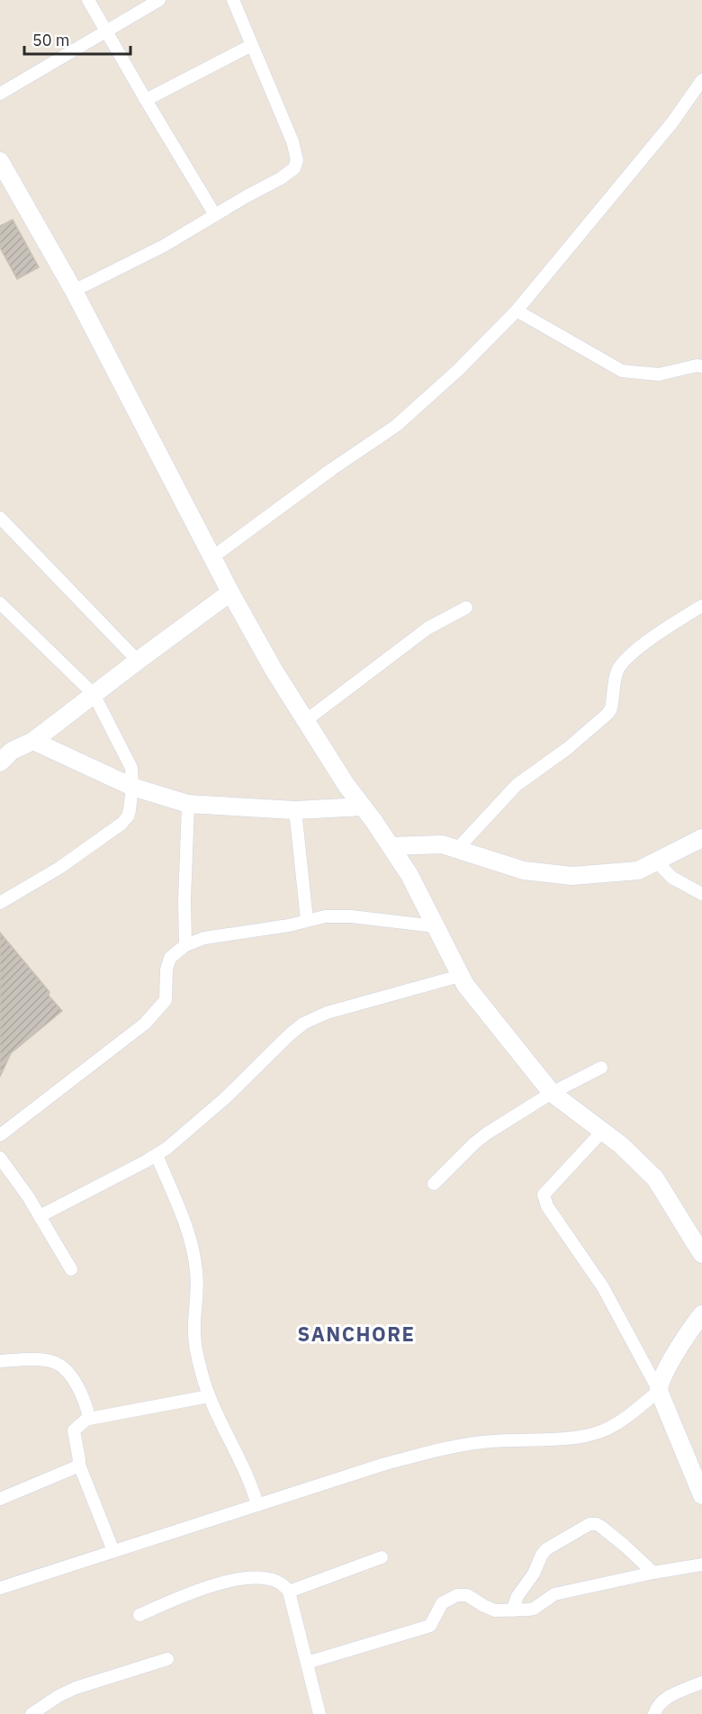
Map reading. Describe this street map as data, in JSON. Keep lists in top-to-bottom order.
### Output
{
  "districts": ["SANCHORE"],
  "scale_bar": "50 m"
}
